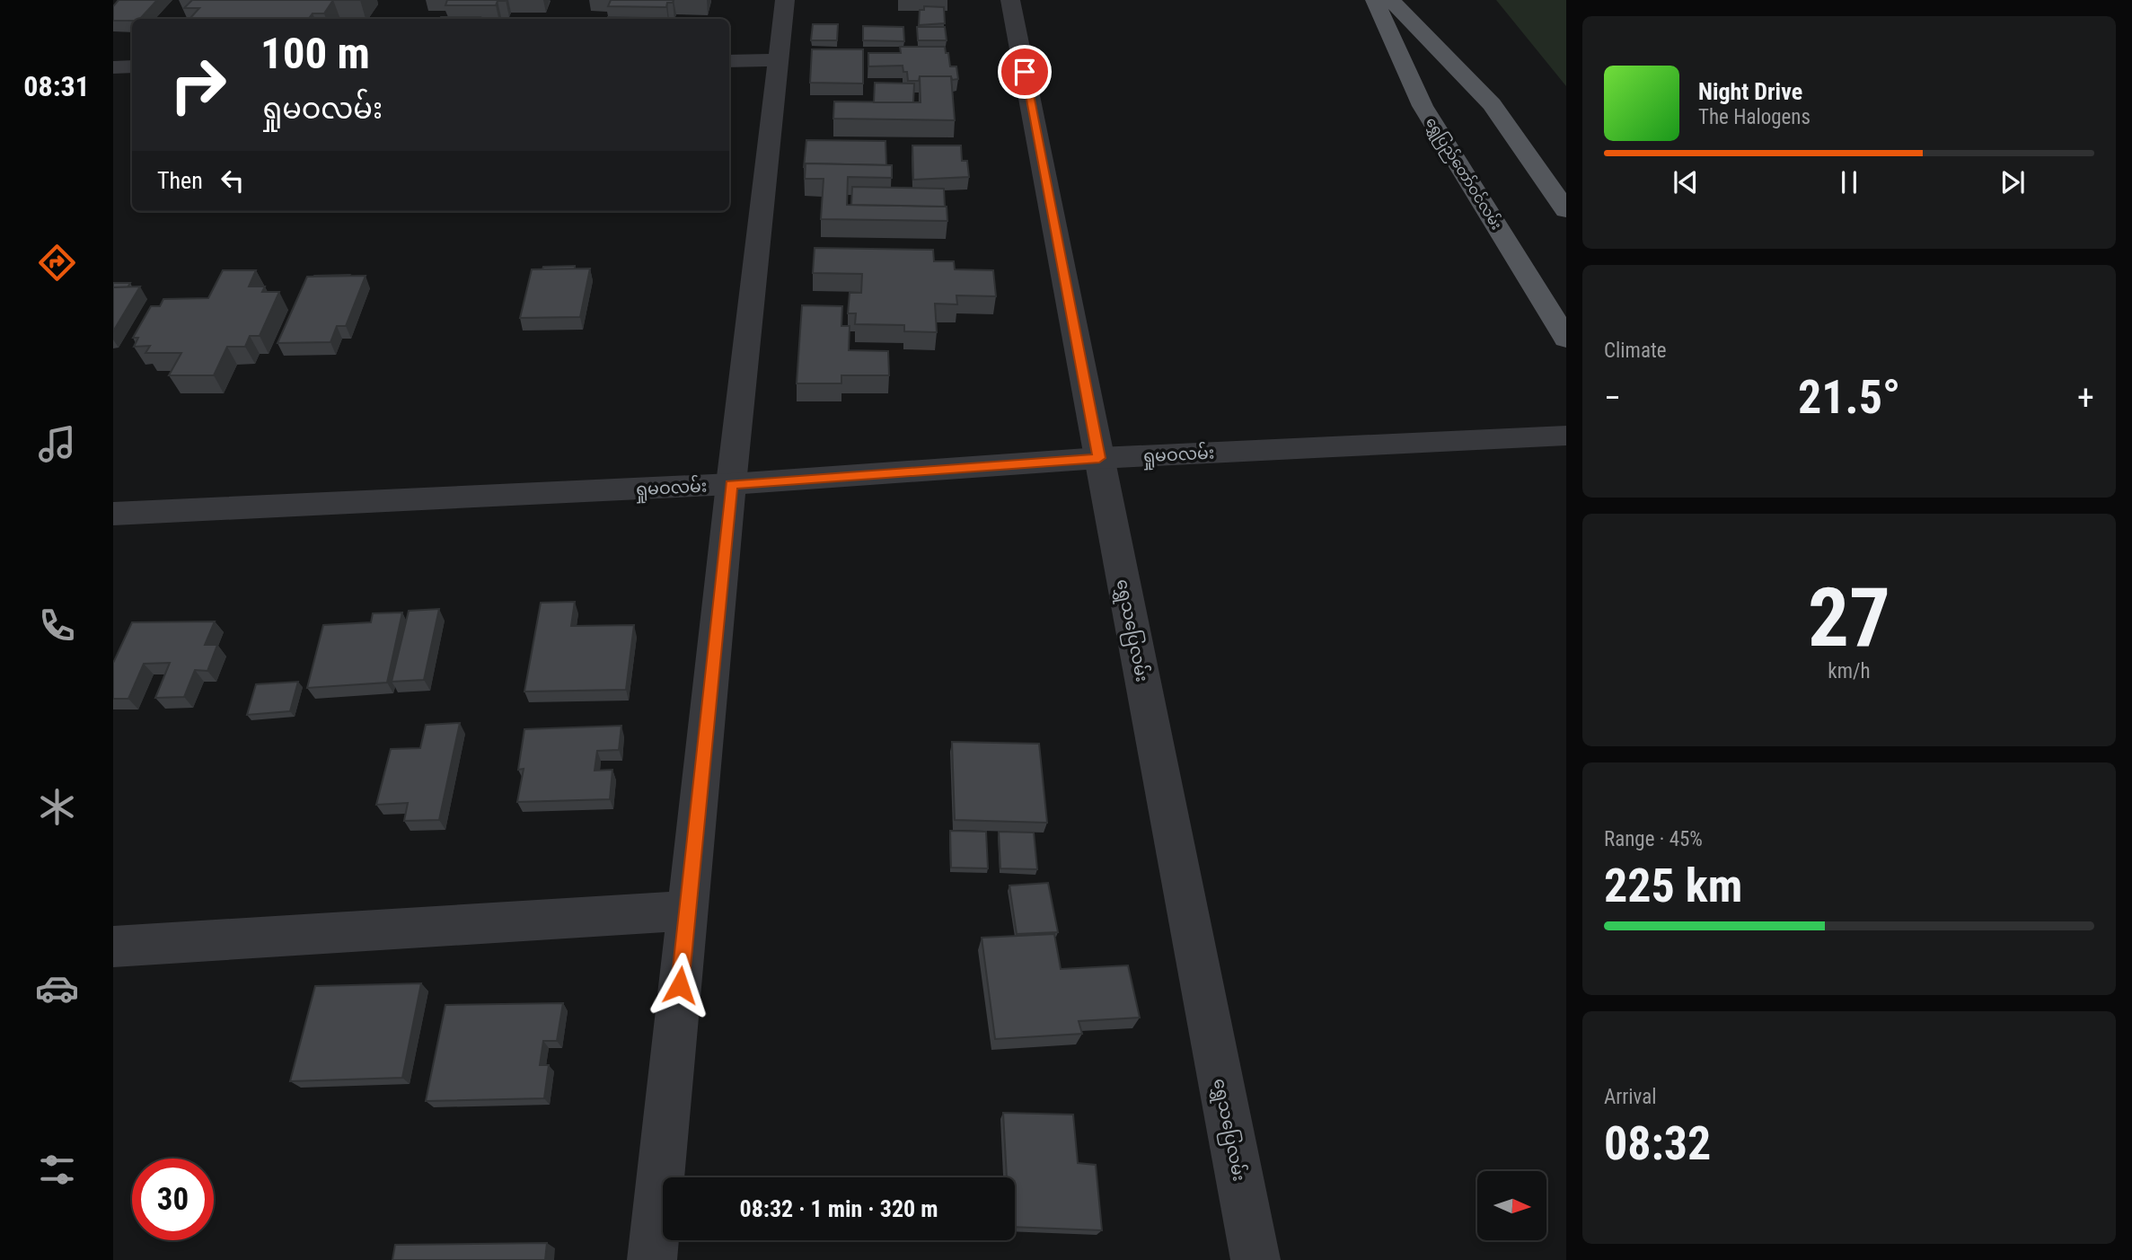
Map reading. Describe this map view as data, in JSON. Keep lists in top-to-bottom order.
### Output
{
  "streets": {
    "main road": ["ရွှေပြည်တော်ဝင်လမ်း"],
    "street": ["ရှုမဝလမ်း", "ရွှေသပြေလမ်း"]
  },
  "crossings": [
    ["ရှုမဝလမ်း", "ရွှေသပြေလမ်း"]
  ],
  "north": "right",
  "page": {
    "tabs": "08:31",
    "turn": ["100 m", "ရှုမဝလမ်း"],
    "song": ["Night Drive", "The Halogens"],
    "then": "Then",
    "tile": [
      "Climate",
      ["27", "km/h"],
      ["Range · 45%", "225 km"],
      ["Arrival", "08:32"]
    ],
    "heat": ["−", "21.5°", "+"],
    "limit": "30",
    "trip": "08:32 · 1 min · 320 m"
  }
}
